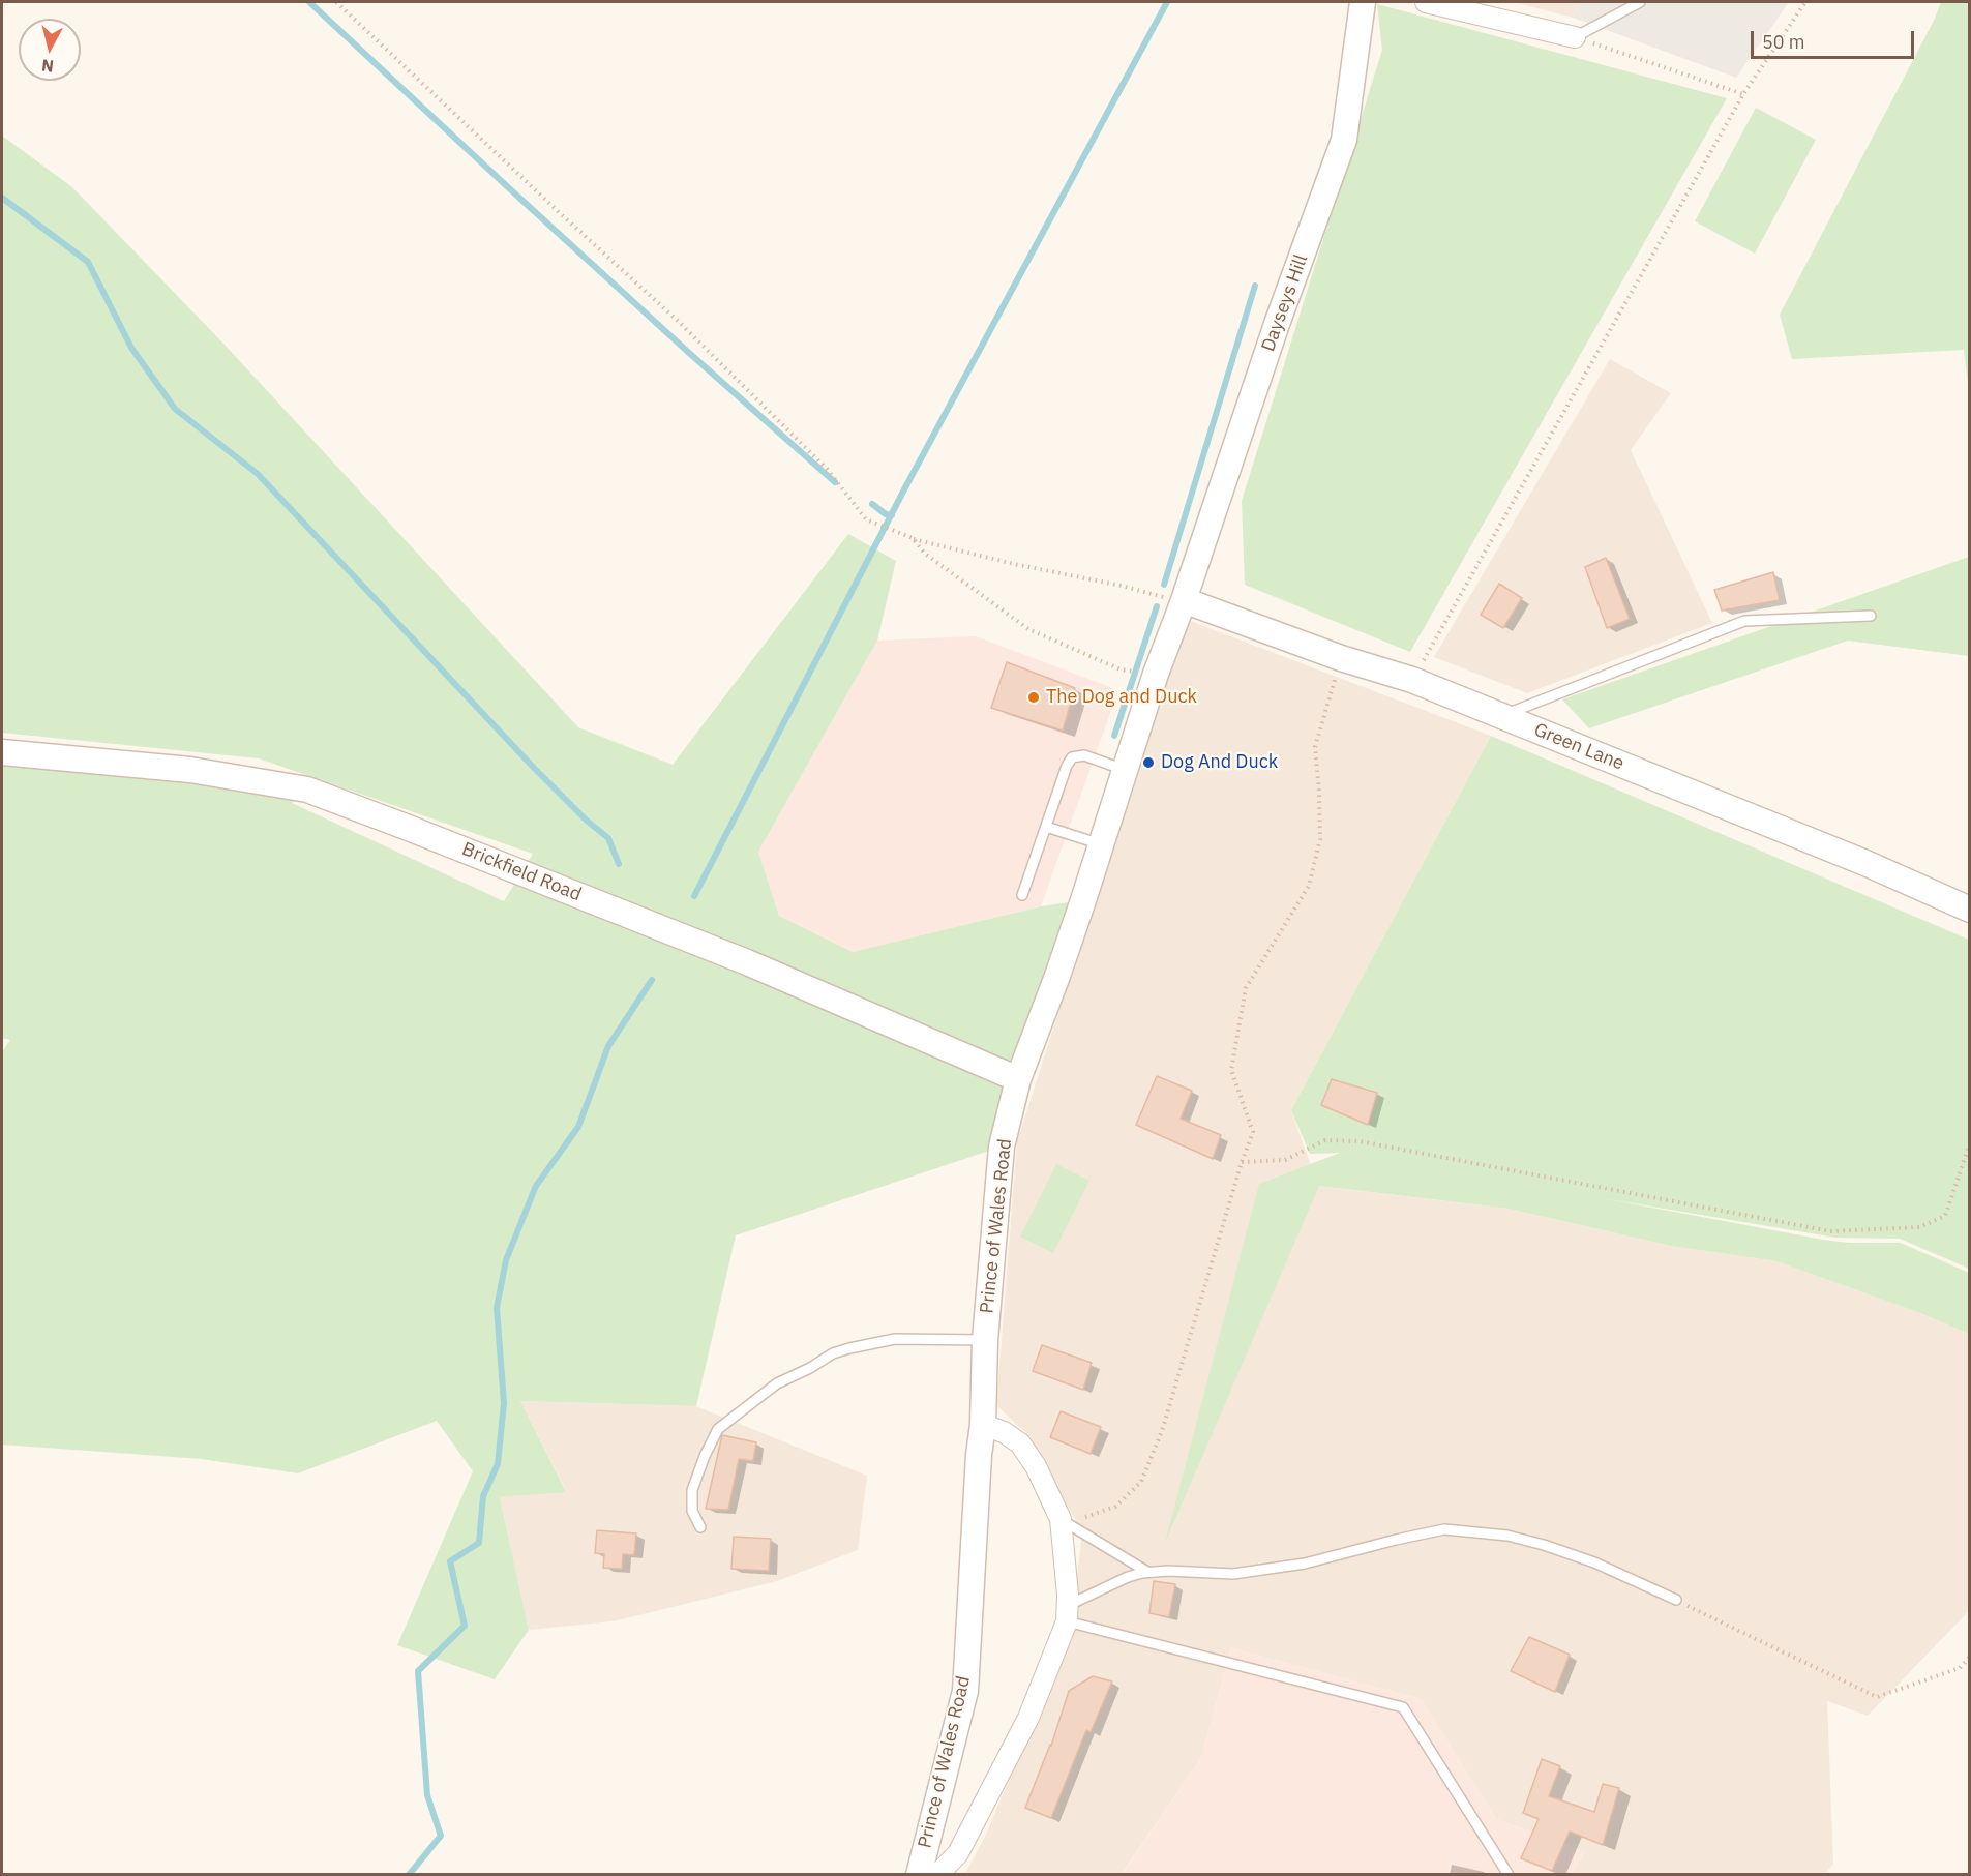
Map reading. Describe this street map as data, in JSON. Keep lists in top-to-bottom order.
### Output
{
  "streets": {
    "street": [
      "Dayseys Hill",
      "Green Lane",
      "Brickfield Road",
      "Prince of Wales Road"
    ]
  },
  "crossings": [
    ["Dayseys Hill", "Green Lane"],
    ["Dayseys Hill", "Prince of Wales Road"],
    ["Green Lane", "Prince of Wales Road"],
    ["Brickfield Road", "Prince of Wales Road"]
  ],
  "places": ["The Dog and Duck", "Dog And Duck"],
  "scale_bar": "50 m",
  "north": "bottom"
}
